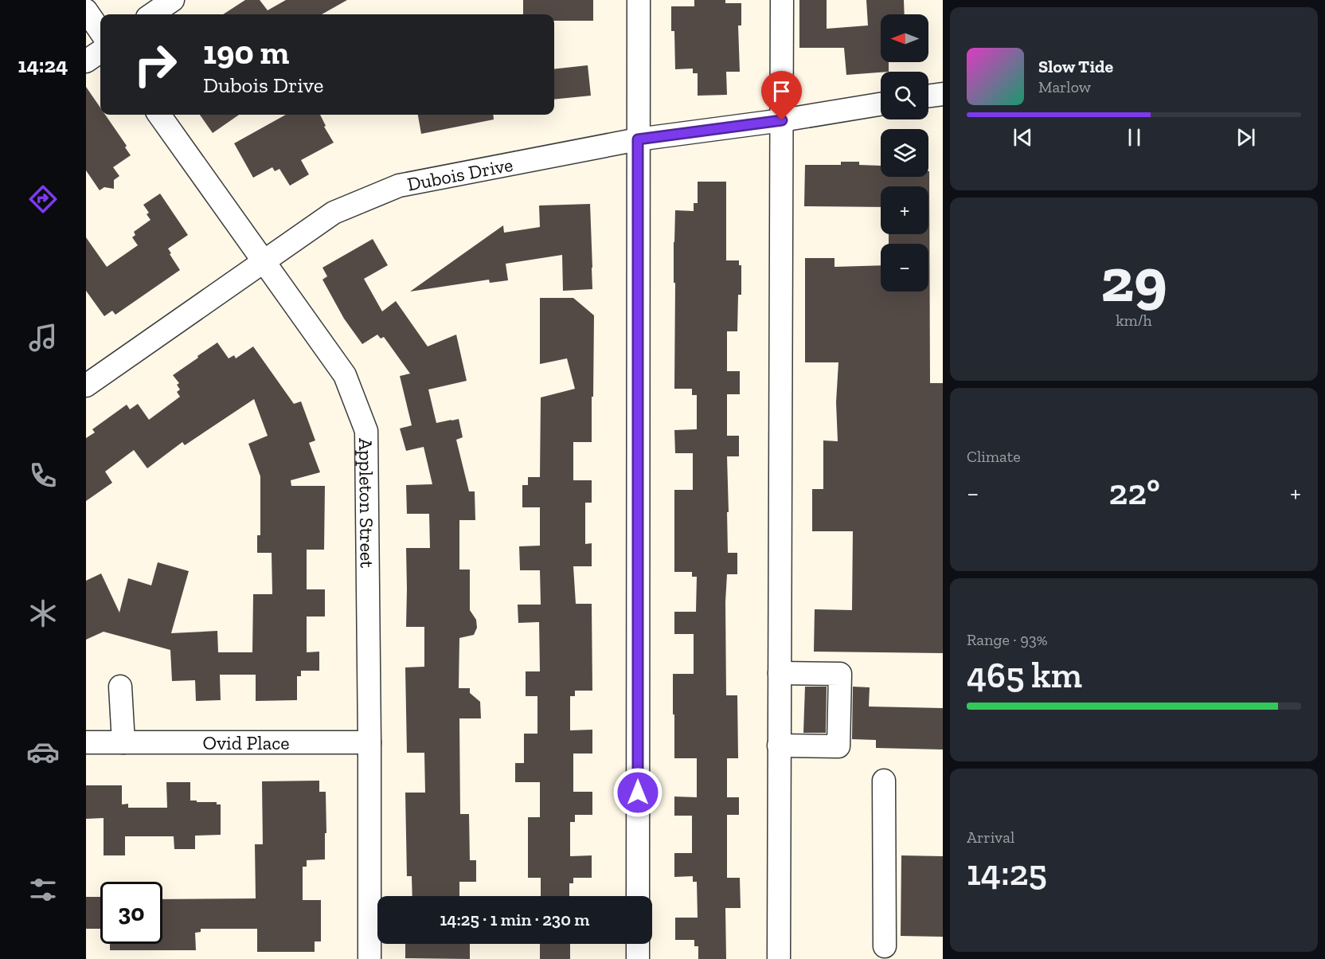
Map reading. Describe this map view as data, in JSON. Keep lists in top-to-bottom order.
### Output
{
  "streets": {
    "street": ["Dubois Drive", "Appleton Street", "Ovid Place"]
  },
  "crossings": [
    ["Dubois Drive", "Appleton Street"],
    ["Appleton Street", "Ovid Place"]
  ],
  "north": "left",
  "page": {
    "tabs": "14:24",
    "map_buttons": ["+", "−"],
    "turn": ["190 m", "Dubois Drive"],
    "song": ["Slow Tide", "Marlow"],
    "tile": [
      ["29", "km/h"],
      "Climate",
      ["Range · 93%", "465 km"],
      ["Arrival", "14:25"]
    ],
    "heat": ["−", "22°", "+"],
    "limit": "30",
    "trip": "14:25 · 1 min · 230 m"
  }
}
